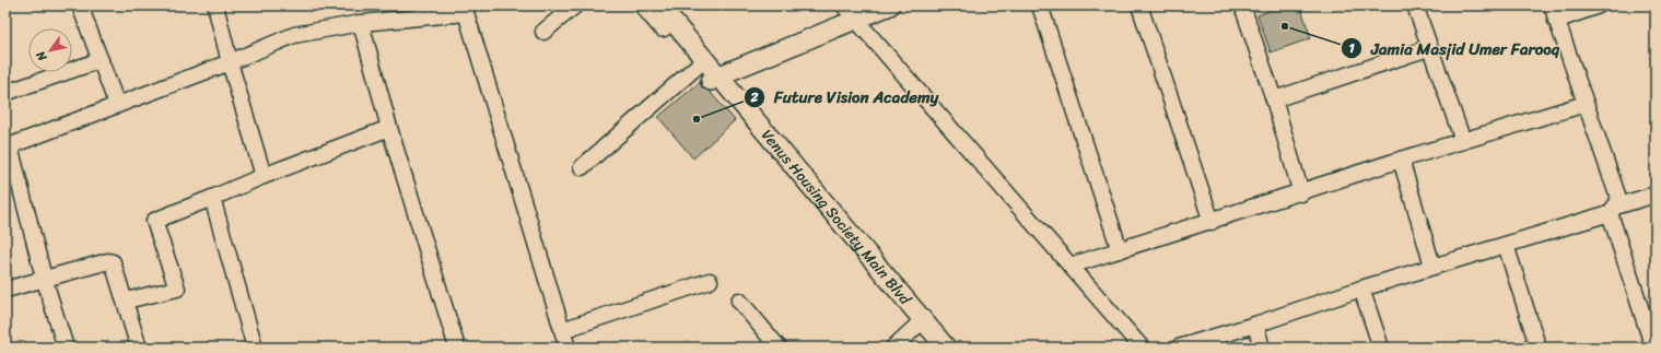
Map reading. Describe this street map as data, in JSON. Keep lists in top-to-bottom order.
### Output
{
  "streets": {
    "street": ["Venus Housing Society Main Blvd"]
  },
  "places": ["Jamia Masjid Umer Farooq", "Future Vision Academy"],
  "north": "bottom left"
}
